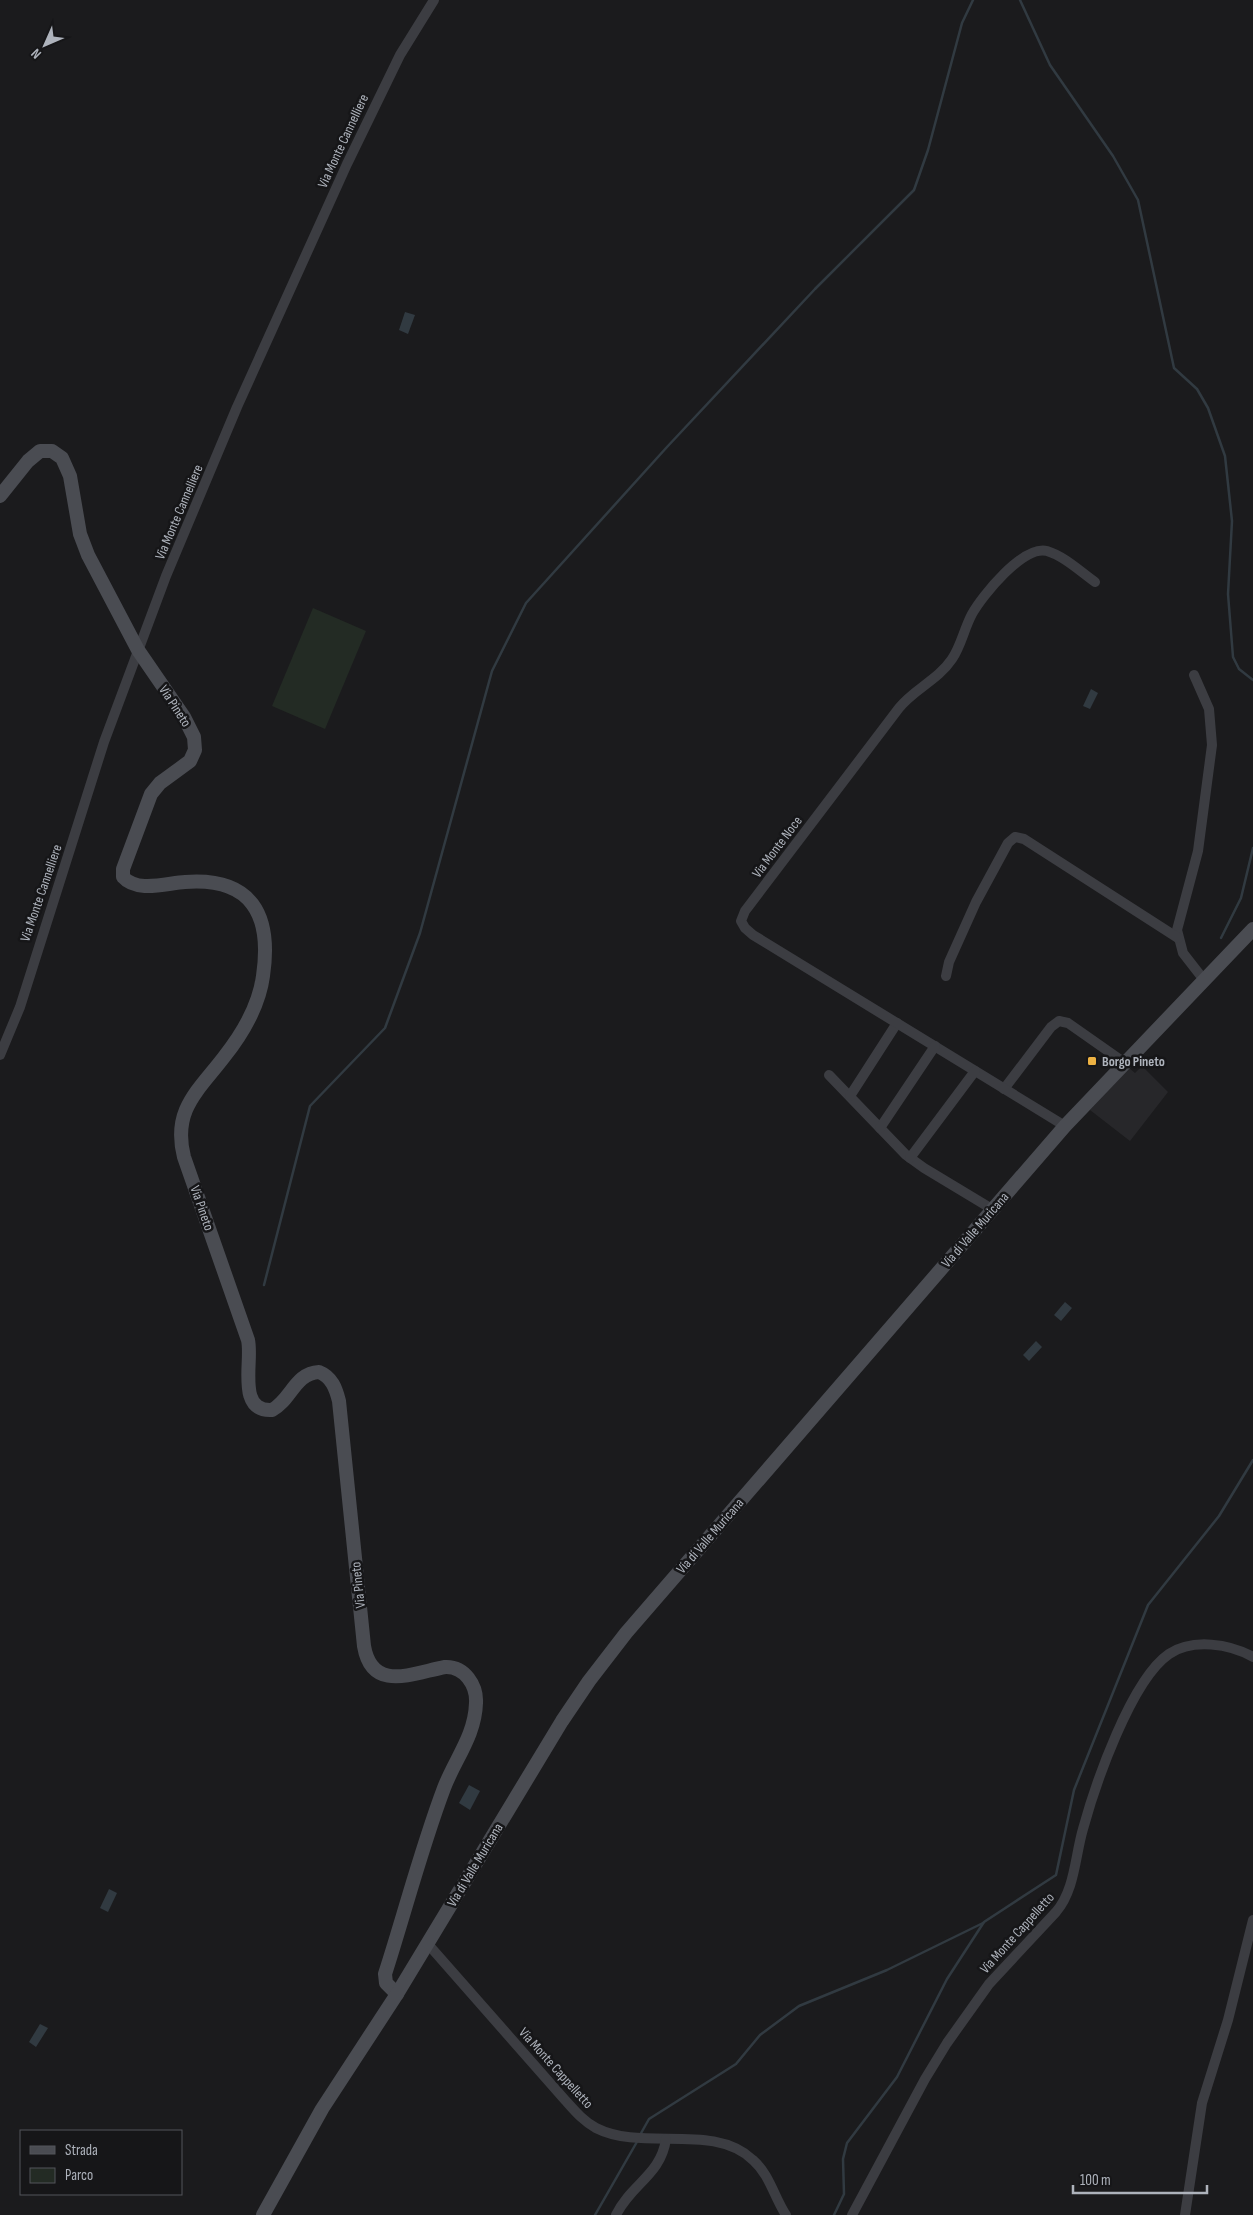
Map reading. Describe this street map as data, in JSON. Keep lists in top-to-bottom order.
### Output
{
  "streets": {
    "street": [
      "Via Monte Cannelliere",
      "Via Pineto",
      "Via Monte Noce",
      "Via di Valle Muricana",
      "Via Monte Cappelletto"
    ]
  },
  "crossings": [
    ["Via Monte Cannelliere", "Via Pineto"],
    ["Via Pineto", "Via di Valle Muricana"],
    ["Via Monte Noce", "Via di Valle Muricana"],
    ["Via di Valle Muricana", "Via Monte Cappelletto"]
  ],
  "places": {
    "transit": ["Borgo Pineto"]
  },
  "legend": ["Strada", "Parco"],
  "scale_bar": "100 m",
  "north": "bottom left"
}
